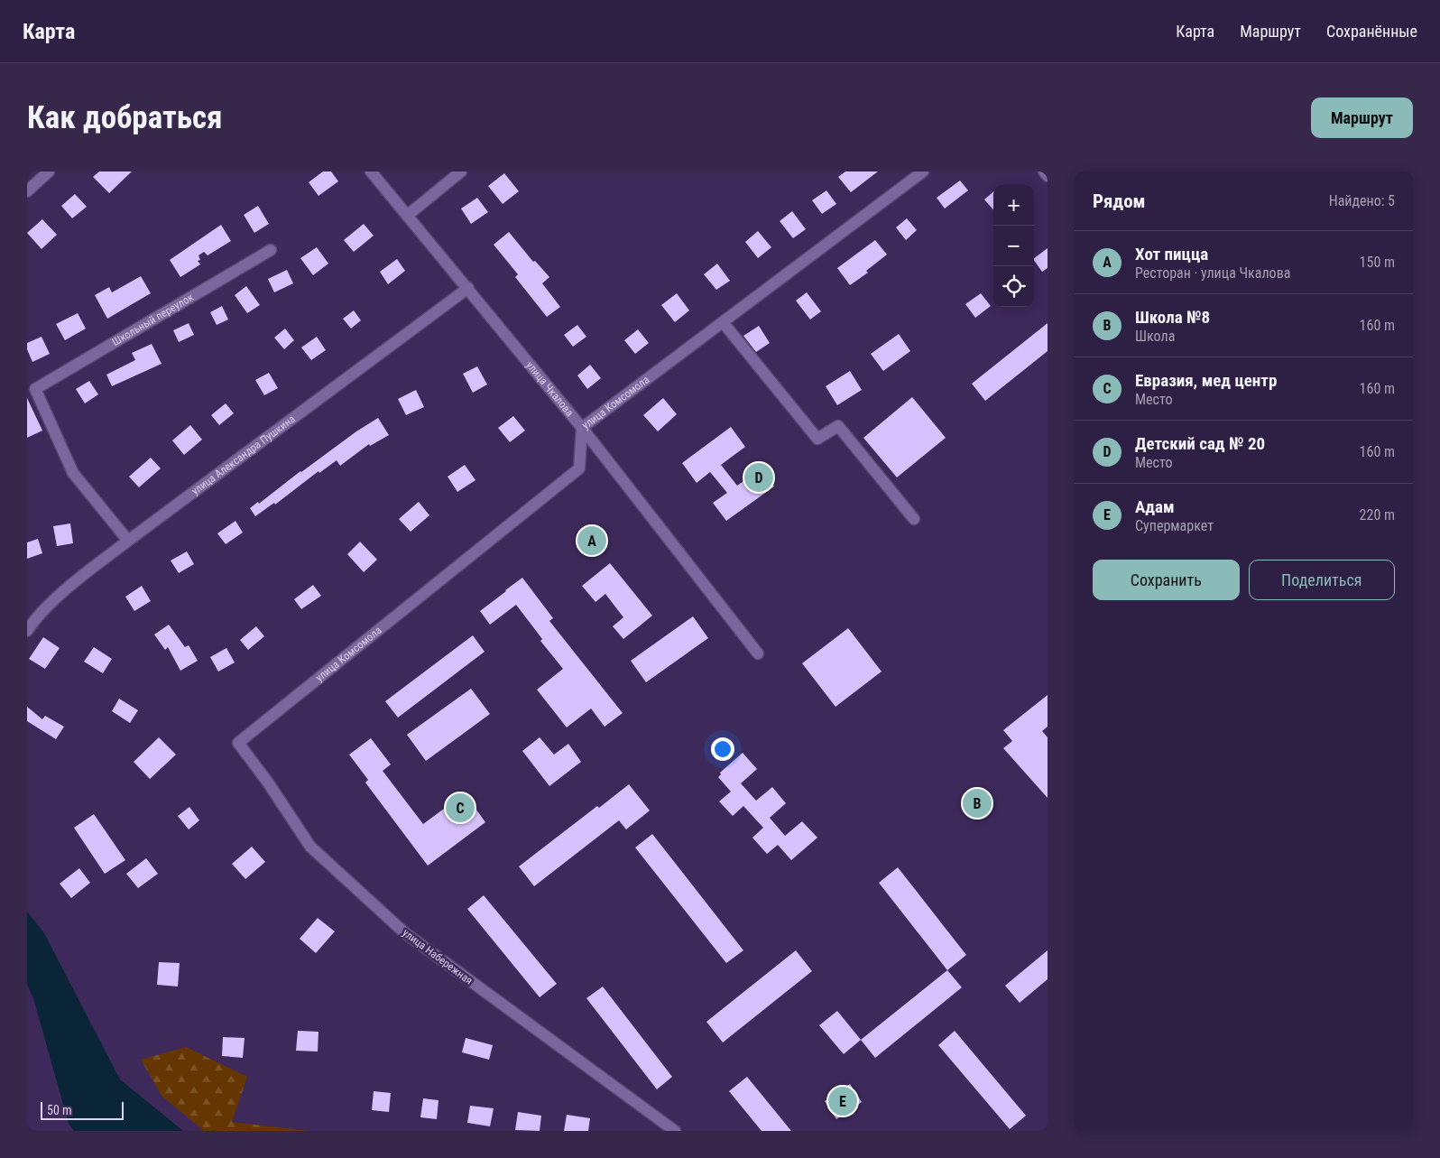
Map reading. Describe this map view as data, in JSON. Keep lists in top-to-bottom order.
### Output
{
  "streets": {
    "street": [
      "Школьный переулок",
      "улица Чкалова",
      "улица Комсомола",
      "улица Александра Пушкина",
      "улица Набережная"
    ]
  },
  "crossings": [
    ["Школьный переулок", "улица Александра Пушкина"],
    ["улица Чкалова", "улица Комсомола"],
    ["улица Чкалова", "улица Александра Пушкина"],
    ["улица Комсомола", "улица Набережная"]
  ],
  "scale_bar": "50 m",
  "page": {
    "header": "Карта",
    "nav": ["Карта", "Маршрут", "Сохранённые"],
    "buttons": [
      "Маршрут",
      ["Сохранить", "Поделиться"]
    ],
    "title": "Как добраться",
    "heading": ["Рядом", "Найдено: 5"],
    "map_buttons": ["+", "−"],
    "list": [
      {
        "mark": "A",
        "name": "Хот пицца",
        "note": "Ресторан · улица Чкалова",
        "value": "150 m"
      },
      {
        "mark": "B",
        "name": "Школа №8",
        "note": "Школа",
        "value": "160 m"
      },
      {
        "mark": "C",
        "name": "Евразия, мед центр",
        "note": "Место",
        "value": "160 m"
      },
      {
        "mark": "D",
        "name": "Детский сад № 20",
        "note": "Место",
        "value": "160 m"
      },
      {
        "mark": "E",
        "name": "Адам",
        "note": "Супермаркет",
        "value": "220 m"
      }
    ],
    "pins": [
      "D",
      "A",
      "B",
      "C",
      "E"
    ],
    "scale": "50 m"
  }
}
